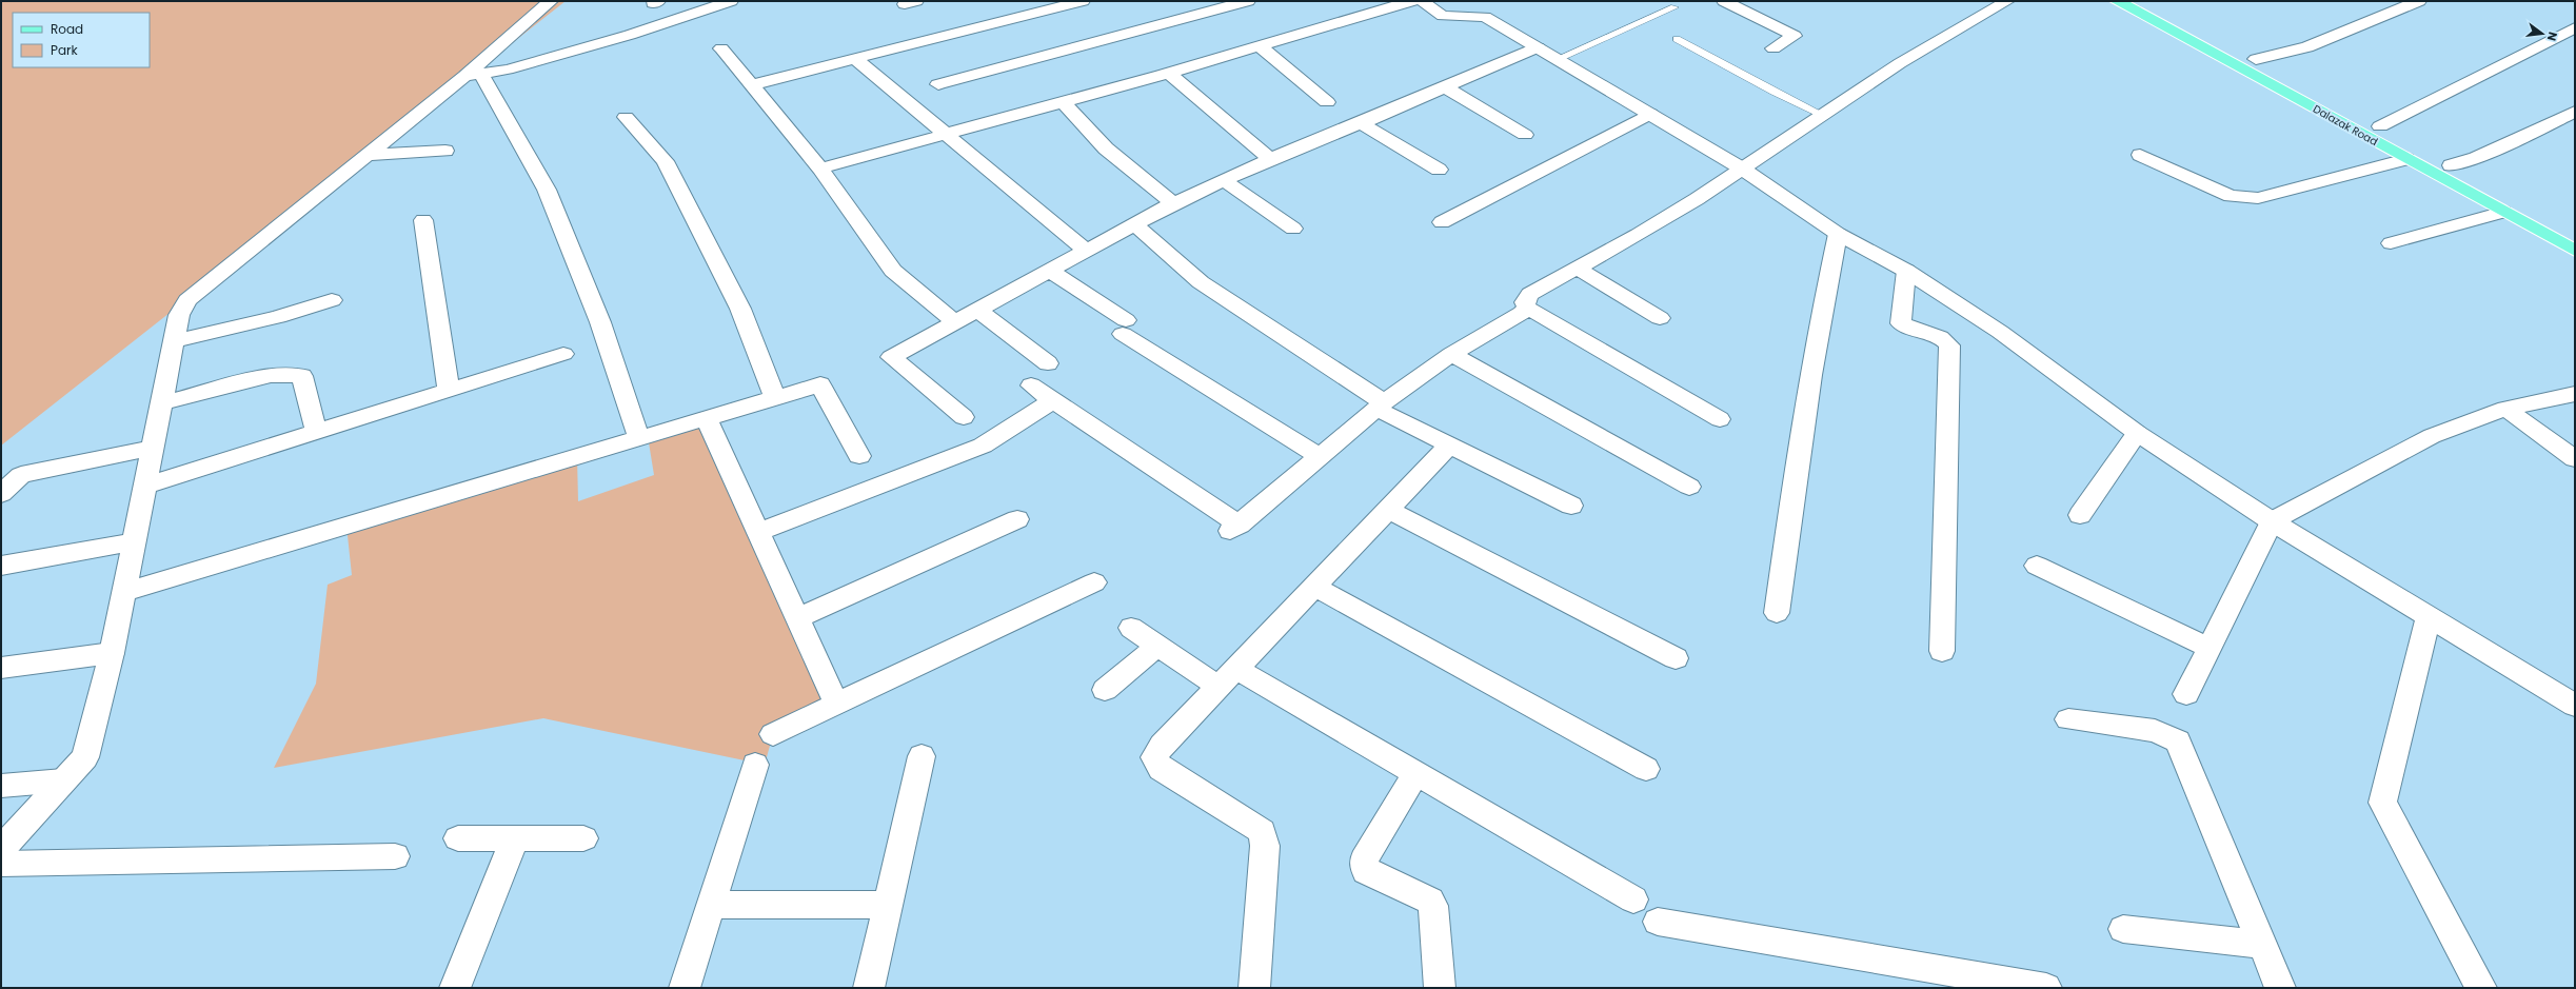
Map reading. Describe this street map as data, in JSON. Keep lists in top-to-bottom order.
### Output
{
  "streets": {
    "main road": ["Dalazak Road"]
  },
  "legend": ["Road", "Park"],
  "north": "right"
}
